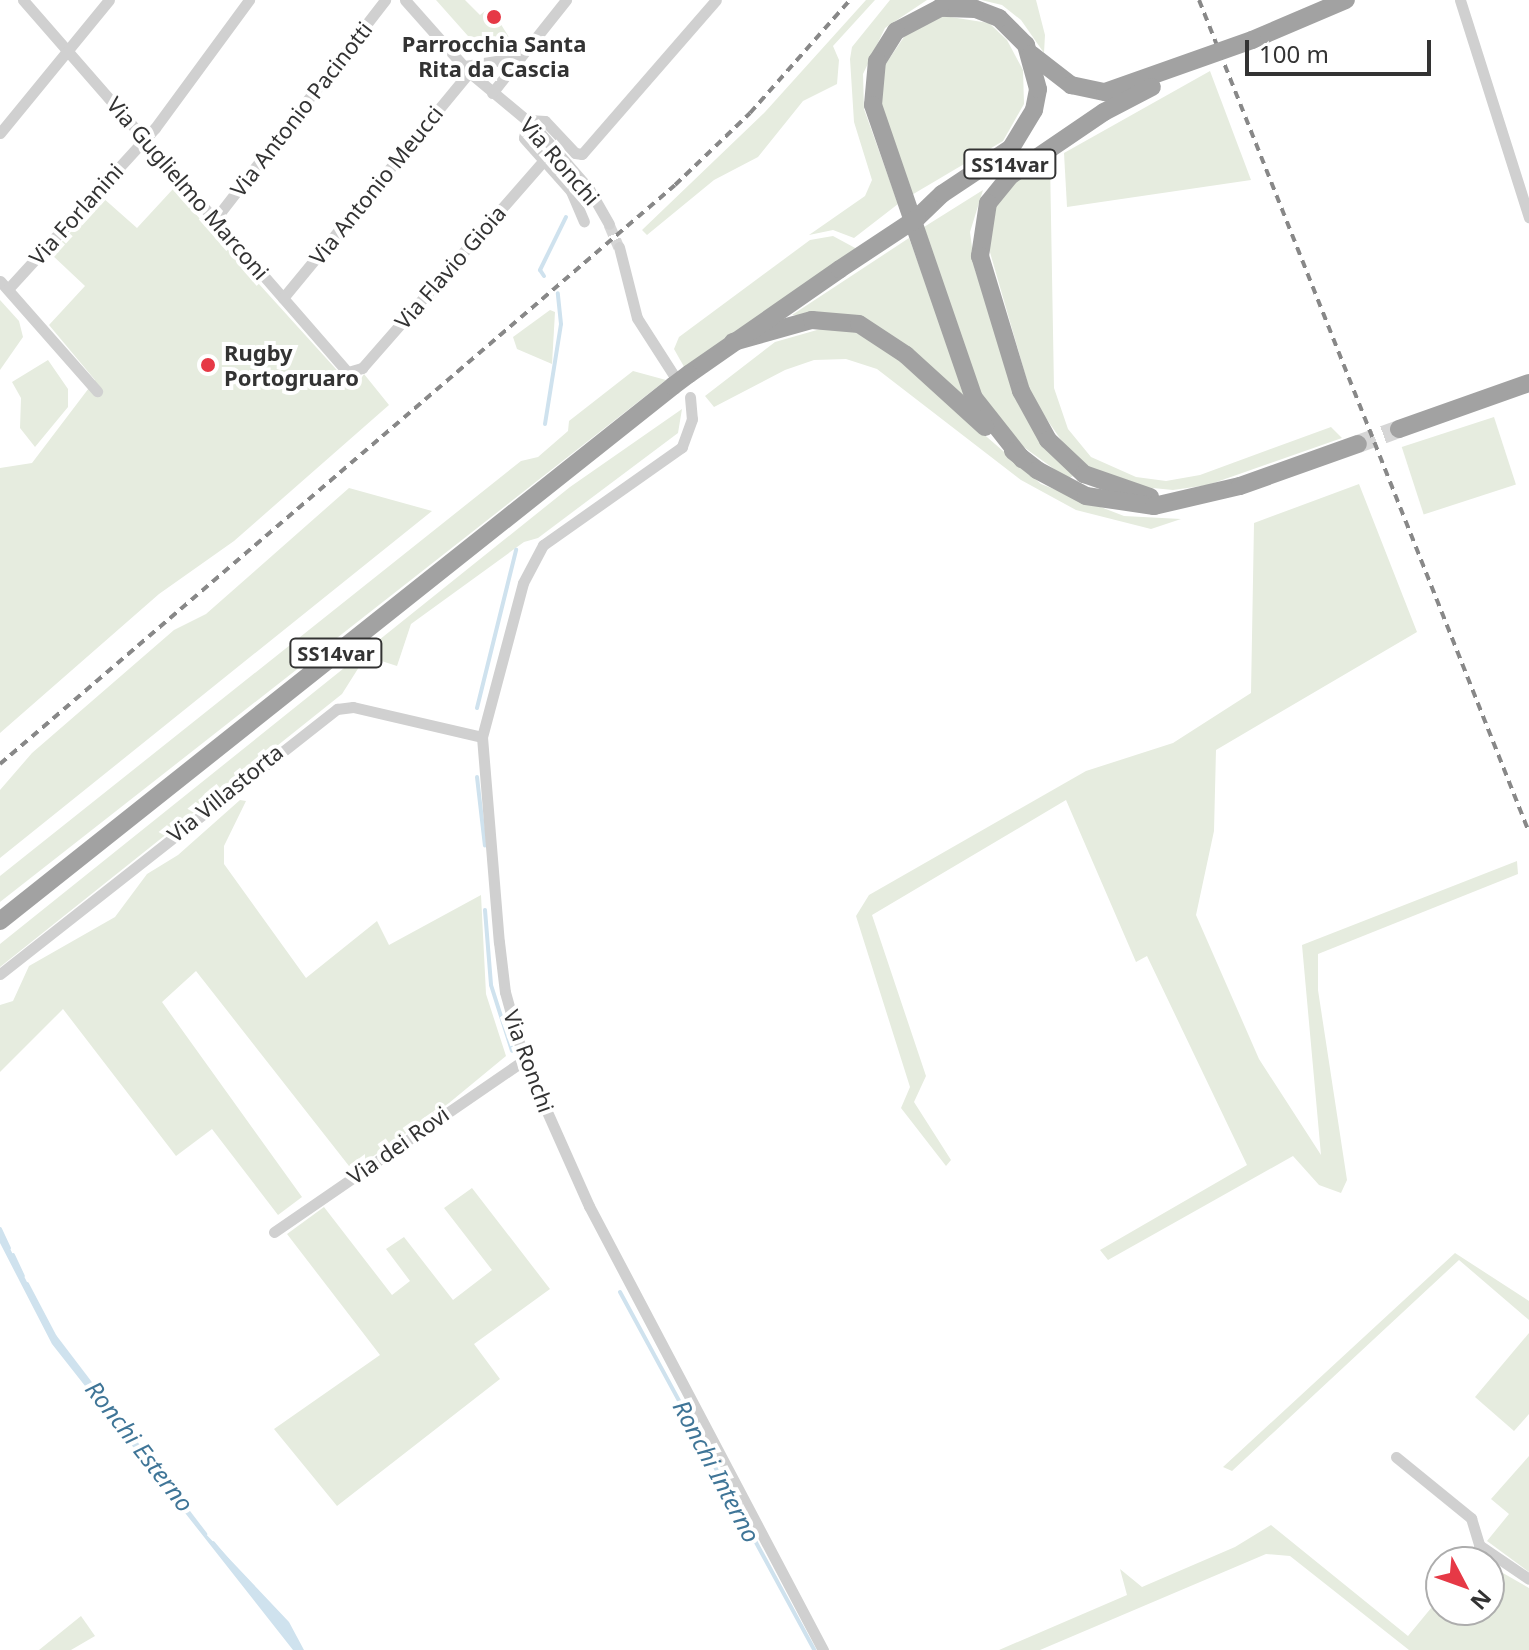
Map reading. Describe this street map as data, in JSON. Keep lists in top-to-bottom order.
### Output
{
  "streets": {
    "highway": ["SS14var"],
    "street": [
      "Via Antonio Pacinotti",
      "Via Ronchi",
      "Via Antonio Meucci",
      "Via Guglielmo Marconi",
      "Via Forlanini",
      "Via Flavio Gioia",
      "Via Villastorta",
      "Via dei Rovi"
    ]
  },
  "crossings": [
    ["Via Antonio Pacinotti", "Via Guglielmo Marconi"],
    ["Via Ronchi", "Via Antonio Meucci"],
    ["Via Ronchi", "Via Villastorta"],
    ["Via Ronchi", "Via dei Rovi"],
    ["Via Antonio Meucci", "Via Guglielmo Marconi"],
    ["Via Guglielmo Marconi", "Via Forlanini"],
    ["Via Guglielmo Marconi", "Via Flavio Gioia"]
  ],
  "water": ["Ronchi Esterno", "Ronchi Interno"],
  "places": ["Parrocchia Santa Rita da Cascia", "Rugby Portogruaro"],
  "scale_bar": "100 m",
  "north": "bottom right"
}
